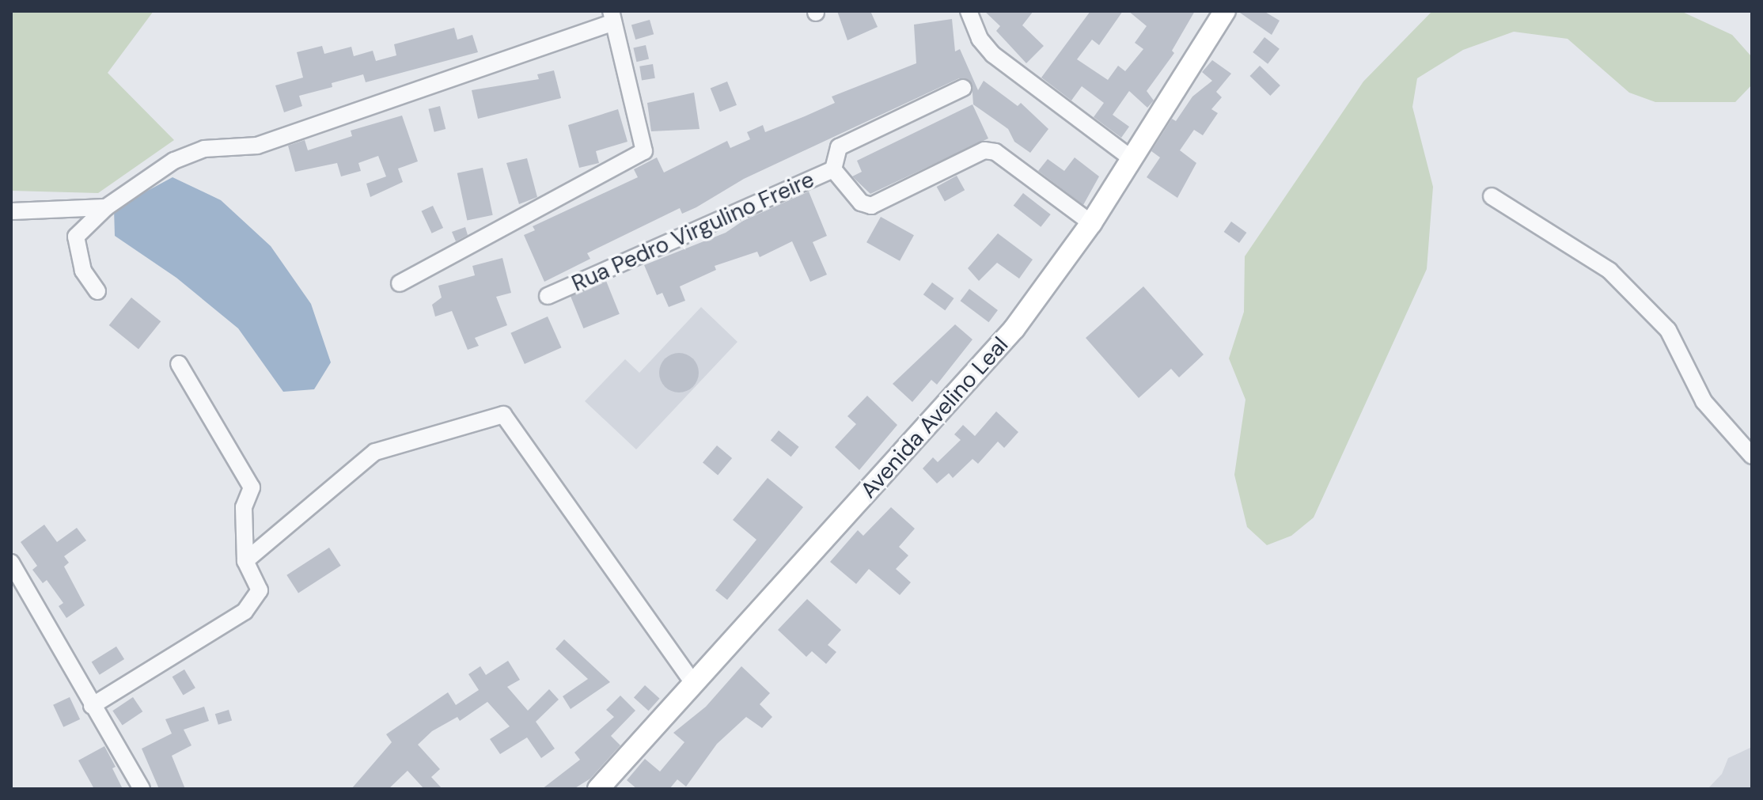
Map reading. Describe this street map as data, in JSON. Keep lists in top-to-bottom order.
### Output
{
  "streets": {
    "main road": ["Avenida Avelino Leal"],
    "street": ["Rua Pedro Virgulino Freire"]
  },
  "crossings": [
    ["Rua Pedro Virgulino Freire", "Avenida Avelino Leal"]
  ]
}
